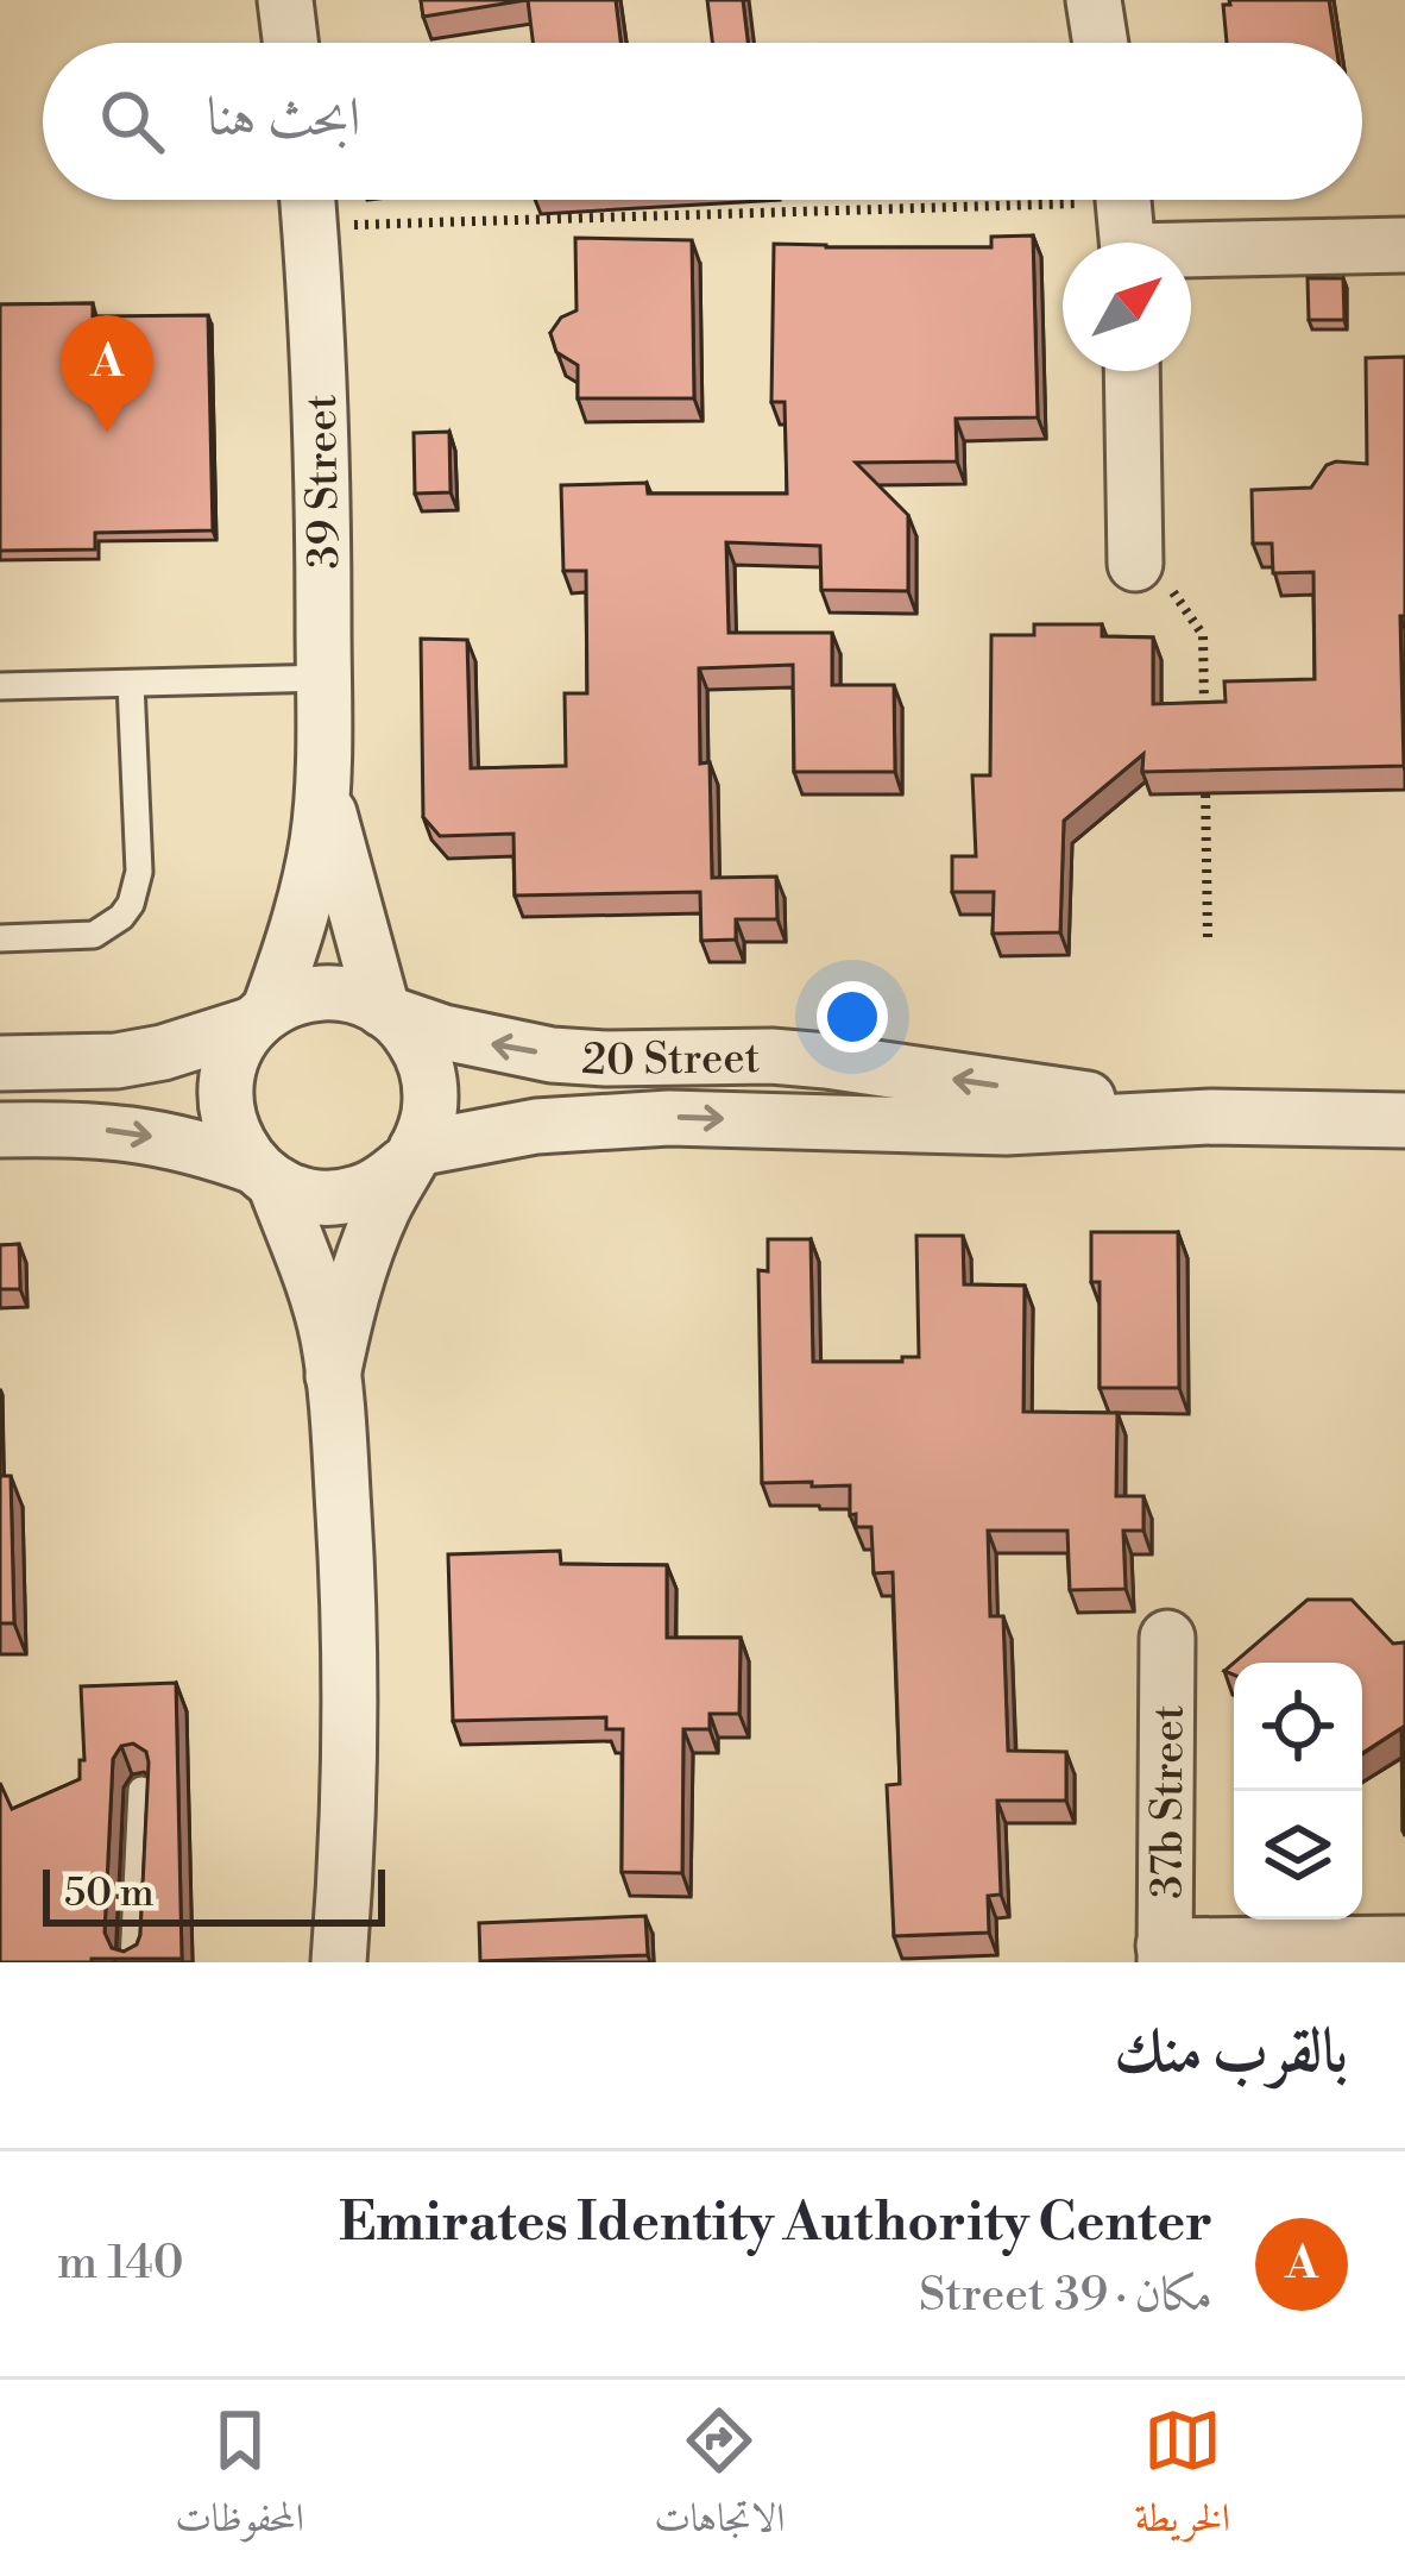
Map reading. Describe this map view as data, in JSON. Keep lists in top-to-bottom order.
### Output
{
  "streets": {
    "street": ["39 Street", "20 Street", "37b Street"]
  },
  "crossings": [
    ["39 Street", "20 Street"]
  ],
  "scale_bar": "50 m",
  "north": "top right",
  "page": {
    "search": "ابحث هنا",
    "pins": "A",
    "scale": "50 m",
    "heading": "بالقرب منك",
    "list": [
      {
        "mark": "A",
        "name": "Emirates Identity Authority Center",
        "note": "مكان · 39 Street",
        "value": "140 m"
      }
    ],
    "nav": ["الخريطة", "الاتجاهات", "المحفوظات"]
  }
}
